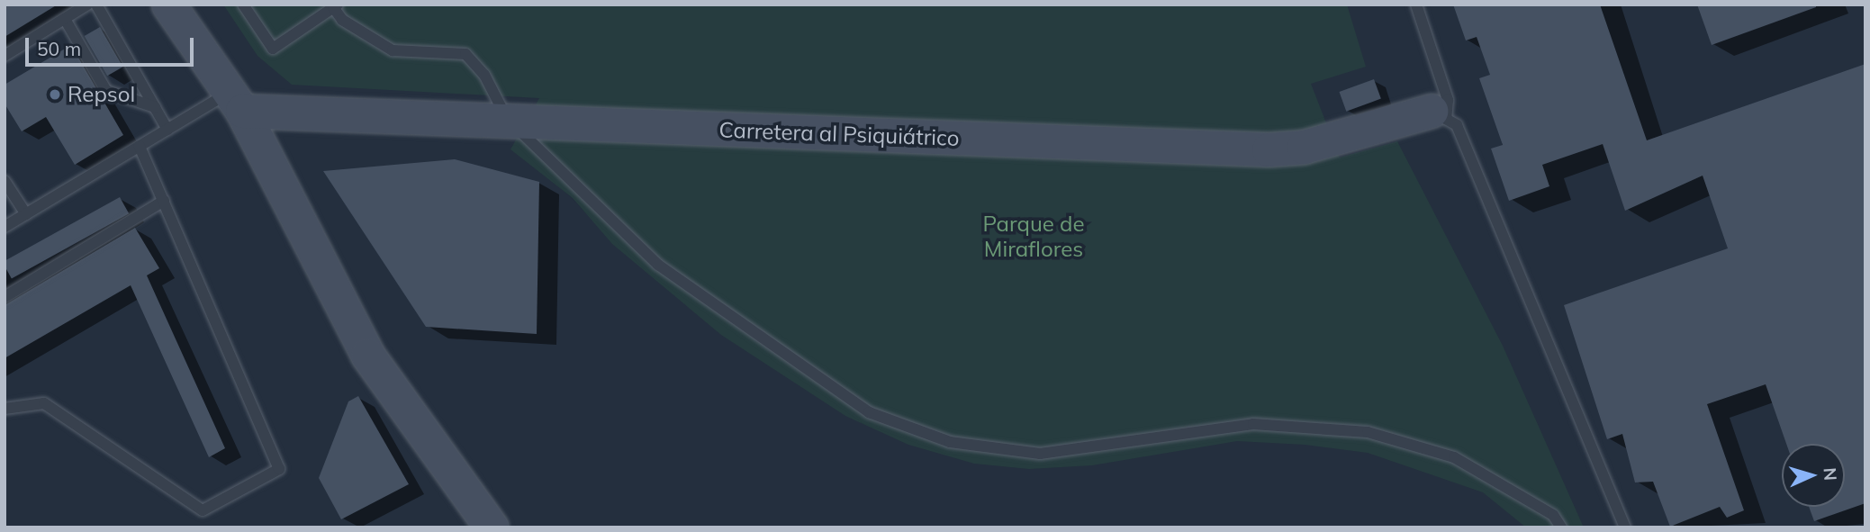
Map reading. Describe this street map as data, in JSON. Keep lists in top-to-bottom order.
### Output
{
  "streets": {
    "street": ["Carretera al Psiquiátrico"]
  },
  "parks": ["Parque de Miraflores"],
  "places": ["Repsol"],
  "scale_bar": "50 m",
  "north": "right"
}
